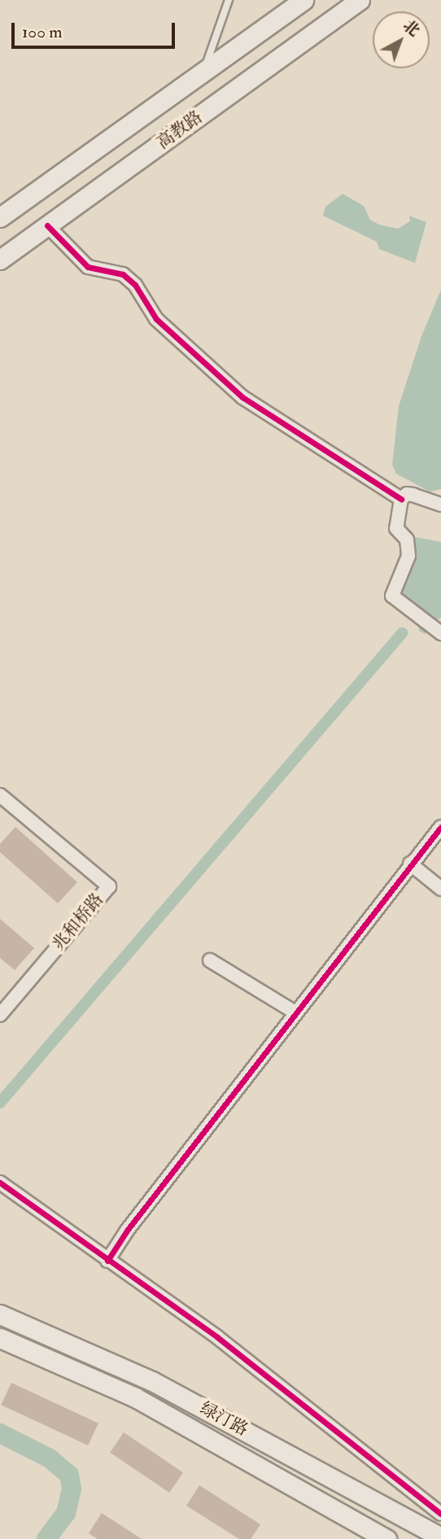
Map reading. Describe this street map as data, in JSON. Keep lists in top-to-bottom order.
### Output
{
  "streets": {
    "main road": ["高教路", "绿汀路"],
    "street": ["兆和桥路"]
  },
  "scale_bar": "100 m",
  "north": "top right"
}
